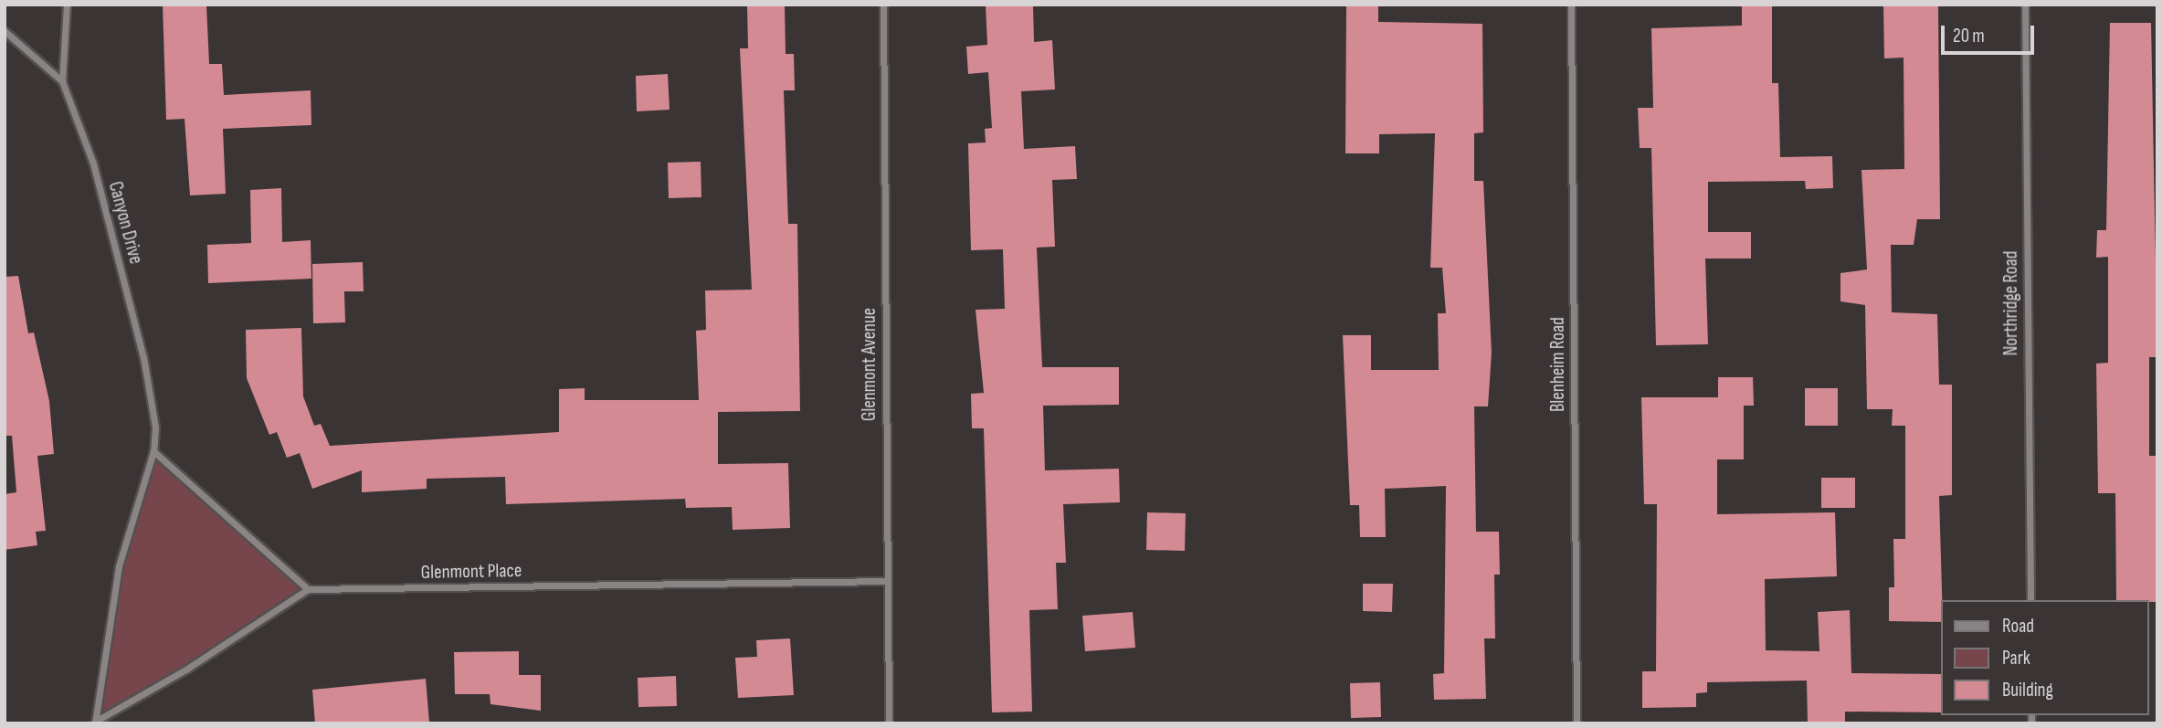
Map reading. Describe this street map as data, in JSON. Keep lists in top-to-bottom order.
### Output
{
  "streets": {
    "street": [
      "Canyon Drive",
      "Northridge Road",
      "Glenmont Avenue",
      "Blenheim Road",
      "Glenmont Place"
    ]
  },
  "crossings": [
    ["Glenmont Avenue", "Glenmont Place"]
  ],
  "legend": ["Road", "Park", "Building"],
  "scale_bar": "20 m"
}
